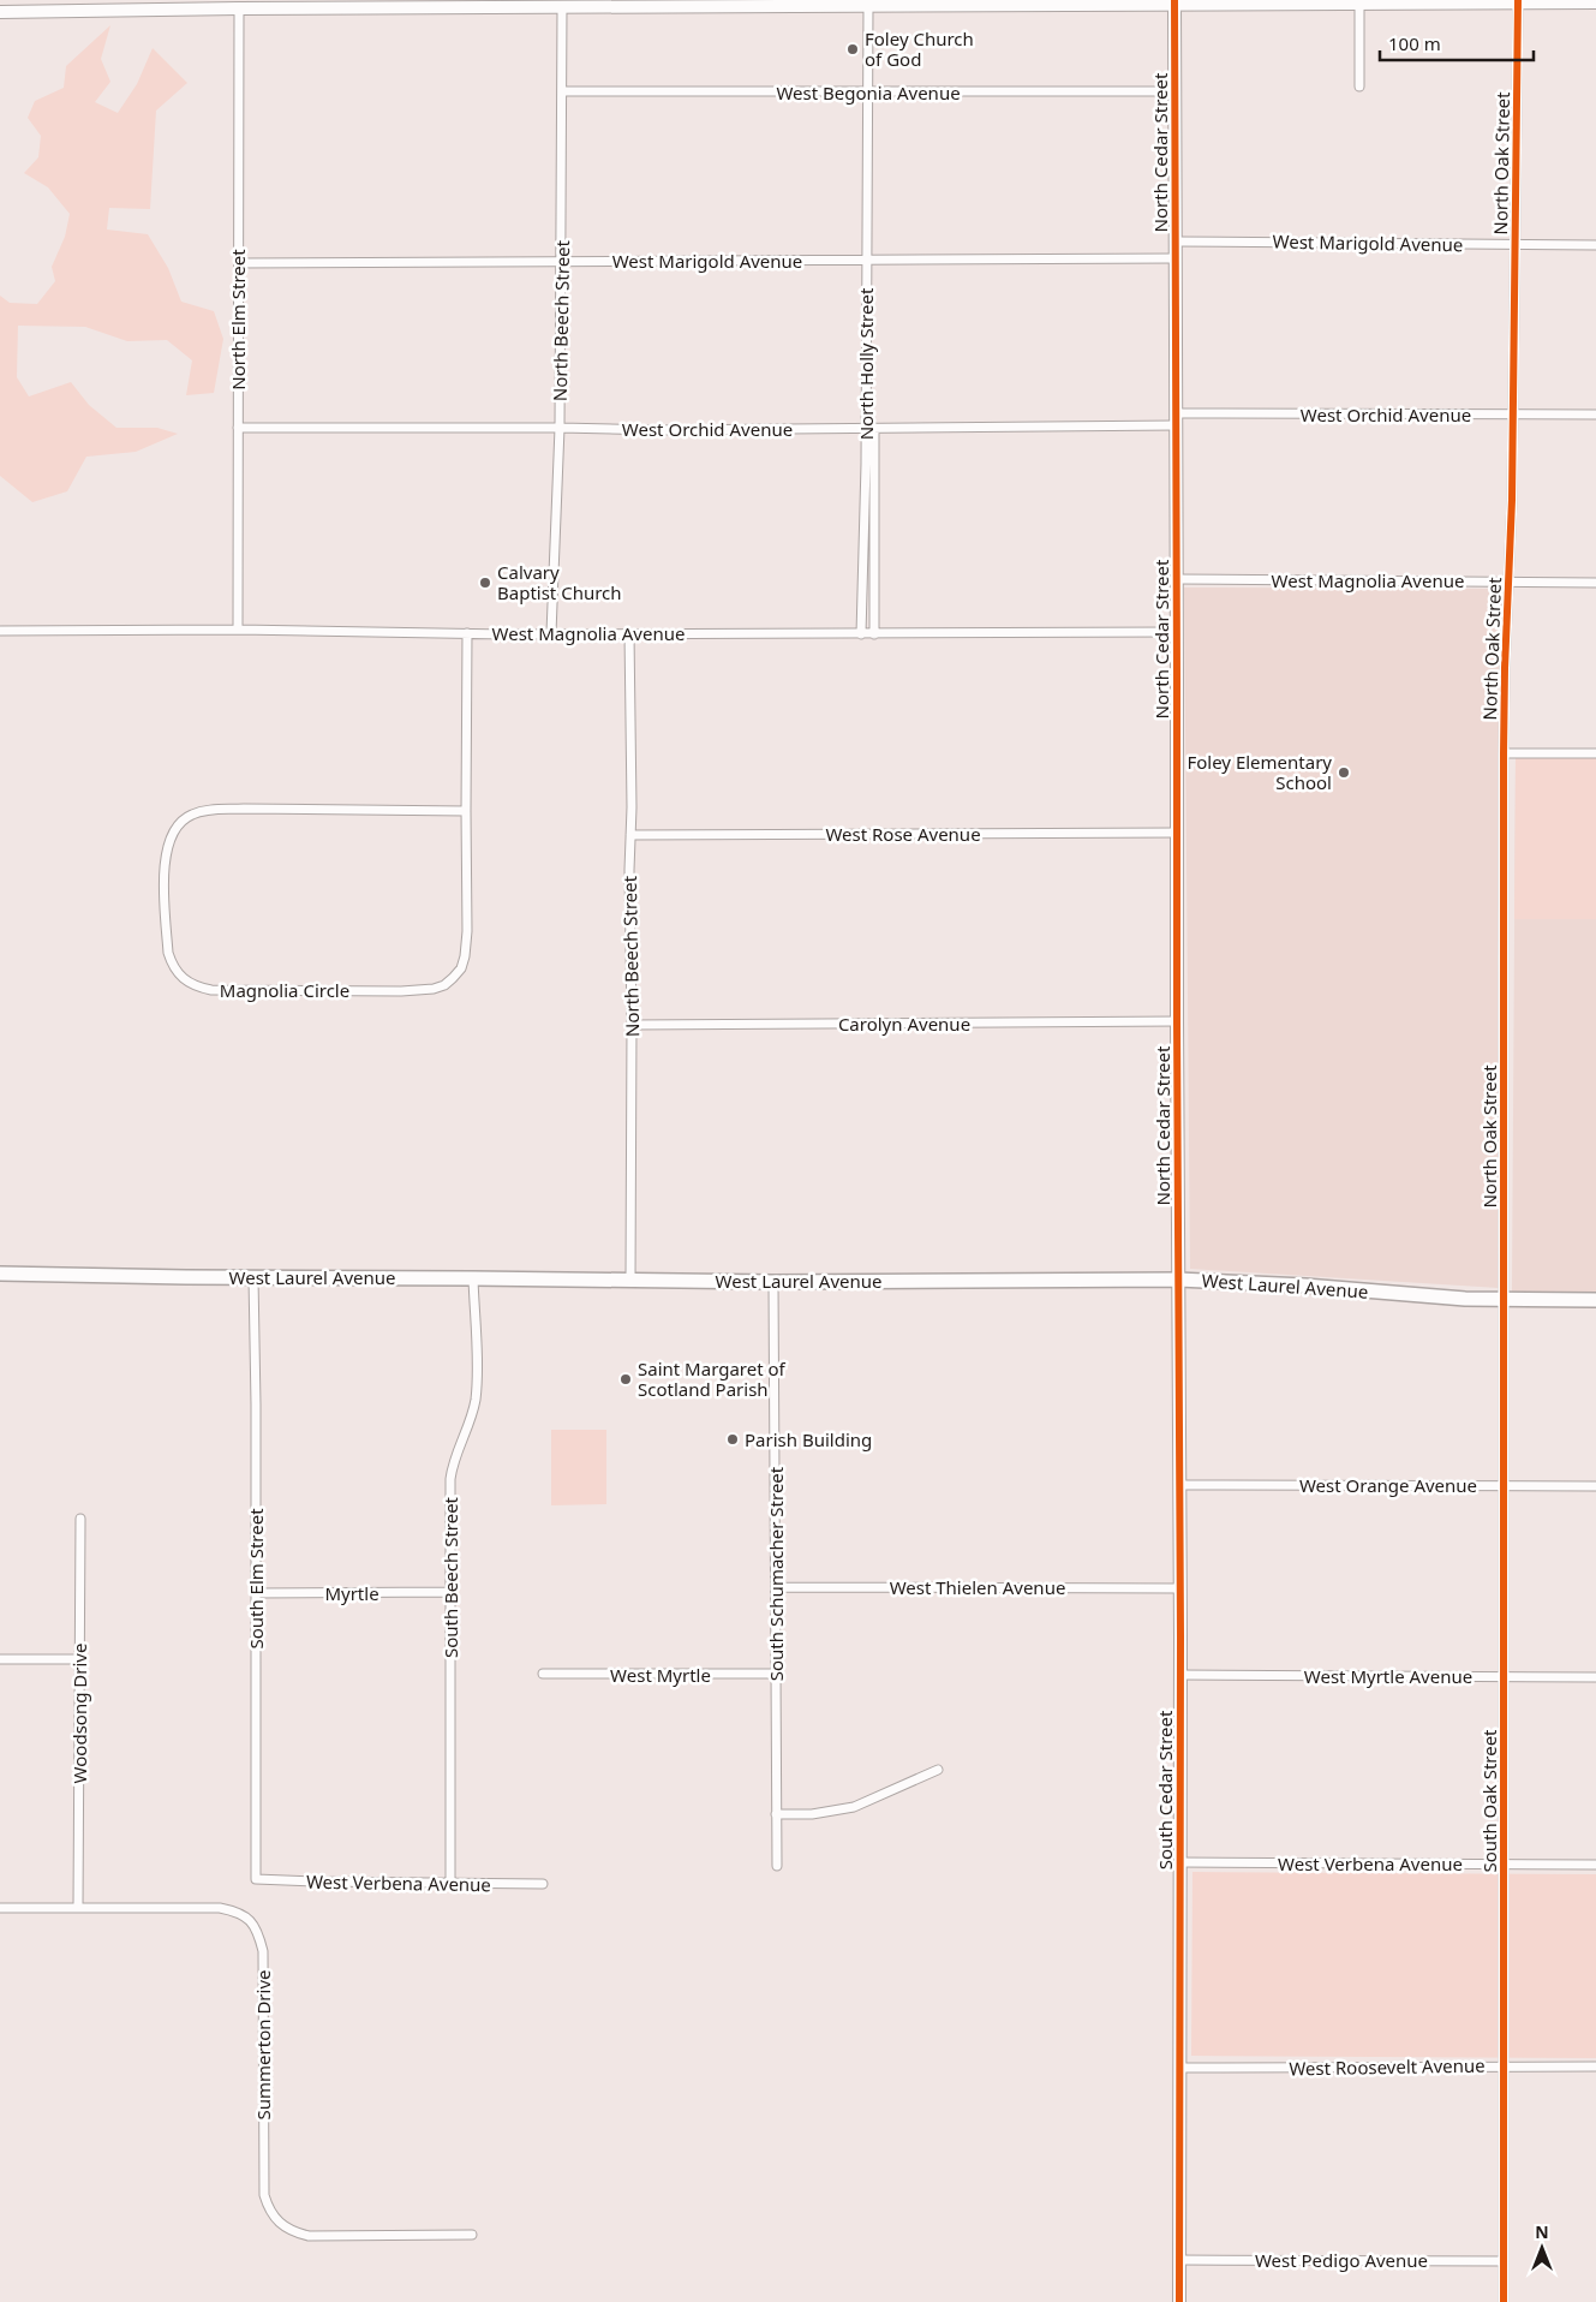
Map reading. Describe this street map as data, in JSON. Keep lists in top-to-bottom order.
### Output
{
  "streets": {
    "main road": ["West Laurel Avenue"],
    "street": [
      "West Begonia Avenue",
      "North Cedar Street",
      "North Oak Street",
      "West Marigold Avenue",
      "North Elm Street",
      "North Beech Street",
      "North Holly Street",
      "West Orchid Avenue",
      "West Magnolia Avenue",
      "West Rose Avenue",
      "Magnolia Circle",
      "Carolyn Avenue",
      "West Orange Avenue",
      "South Schumacher Street",
      "South Beech Street",
      "South Elm Street",
      "West Thielen Avenue",
      "Myrtle",
      "West Myrtle",
      "West Myrtle Avenue",
      "Woodsong Drive",
      "South Cedar Street",
      "South Oak Street",
      "West Verbena Avenue",
      "Summerton Drive",
      "West Roosevelt Avenue",
      "West Pedigo Avenue"
    ]
  },
  "crossings": [
    ["West Begonia Avenue", "North Cedar Street"],
    ["West Begonia Avenue", "North Beech Street"],
    ["West Begonia Avenue", "North Holly Street"],
    ["North Cedar Street", "West Marigold Avenue"],
    ["North Cedar Street", "West Orchid Avenue"],
    ["North Cedar Street", "West Magnolia Avenue"],
    ["North Cedar Street", "West Rose Avenue"],
    ["North Cedar Street", "Carolyn Avenue"],
    ["North Cedar Street", "West Laurel Avenue"],
    ["North Cedar Street", "South Cedar Street"],
    ["North Oak Street", "West Marigold Avenue"],
    ["North Oak Street", "West Orchid Avenue"],
    ["North Oak Street", "West Magnolia Avenue"],
    ["North Oak Street", "West Laurel Avenue"],
    ["North Oak Street", "South Oak Street"],
    ["West Marigold Avenue", "North Elm Street"],
    ["West Marigold Avenue", "North Beech Street"],
    ["West Marigold Avenue", "North Holly Street"],
    ["North Elm Street", "West Orchid Avenue"],
    ["North Elm Street", "West Magnolia Avenue"],
    ["North Beech Street", "West Orchid Avenue"],
    ["North Beech Street", "West Magnolia Avenue"],
    ["North Beech Street", "West Rose Avenue"],
    ["North Beech Street", "Carolyn Avenue"],
    ["North Beech Street", "West Laurel Avenue"],
    ["North Holly Street", "West Orchid Avenue"],
    ["North Holly Street", "West Magnolia Avenue"],
    ["West Magnolia Avenue", "Magnolia Circle"],
    ["West Laurel Avenue", "South Schumacher Street"],
    ["West Laurel Avenue", "South Beech Street"],
    ["West Laurel Avenue", "South Elm Street"],
    ["West Laurel Avenue", "South Cedar Street"],
    ["West Laurel Avenue", "South Oak Street"],
    ["West Orange Avenue", "South Cedar Street"],
    ["West Orange Avenue", "South Oak Street"],
    ["South Schumacher Street", "West Thielen Avenue"],
    ["South Schumacher Street", "West Myrtle"],
    ["South Beech Street", "Myrtle"],
    ["South Beech Street", "West Verbena Avenue"],
    ["South Elm Street", "Myrtle"],
    ["South Elm Street", "West Verbena Avenue"],
    ["West Thielen Avenue", "South Cedar Street"],
    ["West Myrtle Avenue", "South Cedar Street"],
    ["West Myrtle Avenue", "South Oak Street"],
    ["Woodsong Drive", "Summerton Drive"],
    ["South Cedar Street", "West Verbena Avenue"],
    ["South Cedar Street", "West Roosevelt Avenue"],
    ["South Cedar Street", "West Pedigo Avenue"],
    ["South Oak Street", "West Verbena Avenue"],
    ["South Oak Street", "West Roosevelt Avenue"],
    ["South Oak Street", "West Pedigo Avenue"]
  ],
  "places": [
    "Foley Church of God",
    "Calvary Baptist Church",
    "Foley Elementary School",
    "Saint Margaret of Scotland Parish",
    "Parish Building"
  ],
  "scale_bar": "100 m",
  "north": "top"
}
